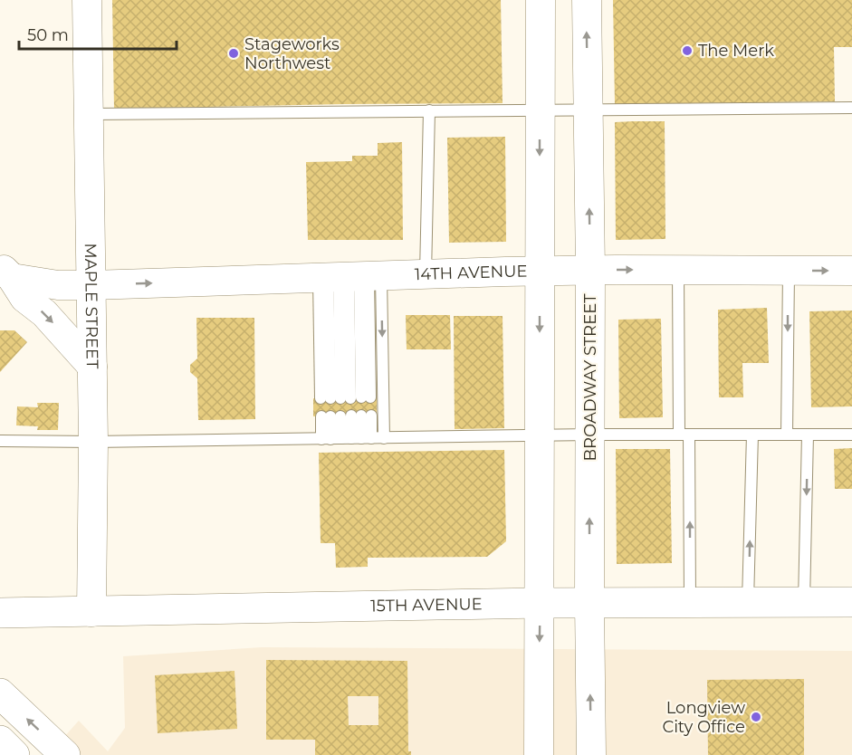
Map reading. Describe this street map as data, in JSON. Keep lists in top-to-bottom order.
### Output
{
  "streets": {
    "main road": ["15TH AVENUE"],
    "street": ["14TH AVENUE", "MAPLE STREET", "BROADWAY STREET"]
  },
  "crossings": [
    ["14TH AVENUE", "MAPLE STREET"],
    ["14TH AVENUE", "BROADWAY STREET"],
    ["MAPLE STREET", "15TH AVENUE"],
    ["BROADWAY STREET", "15TH AVENUE"]
  ],
  "one_way": ["14TH AVENUE"],
  "places": ["The Merk", "Stageworks Northwest", "Longview City Office"],
  "scale_bar": "50 m"
}
